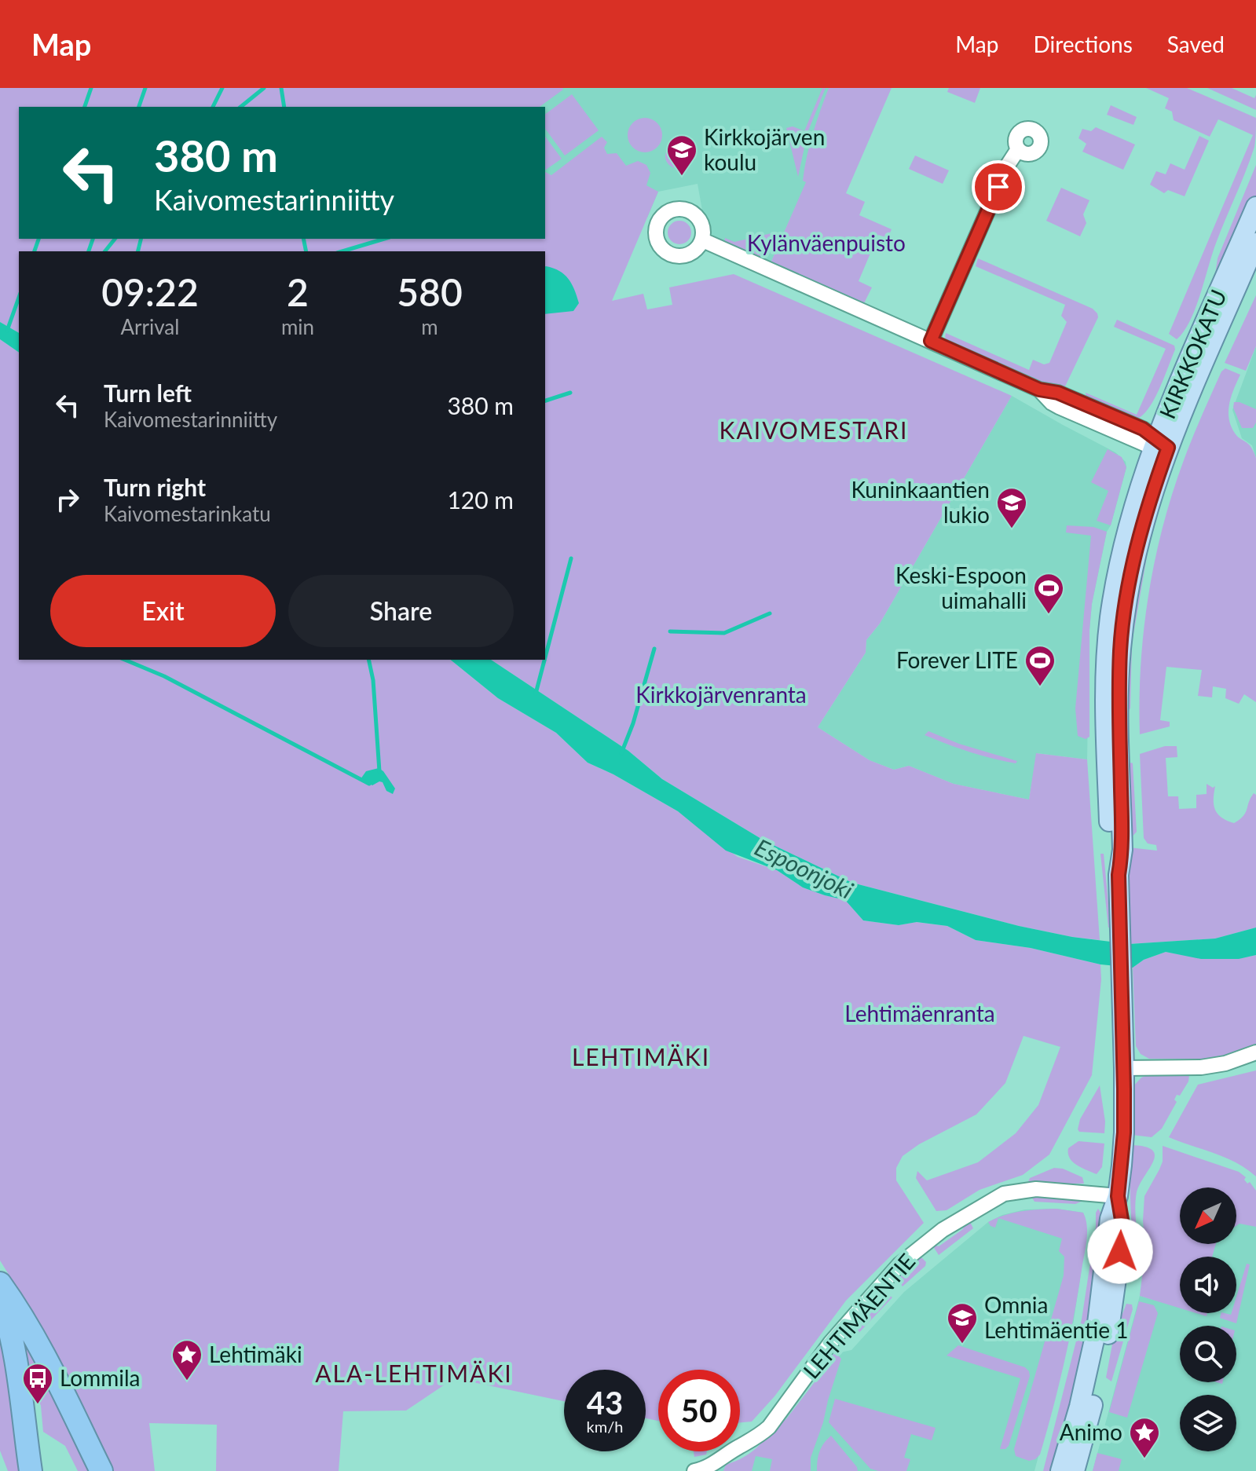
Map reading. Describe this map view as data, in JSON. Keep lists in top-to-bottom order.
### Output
{
  "streets": {
    "main road": ["KIRKKOKATU"],
    "street": ["LEHTIMÄENTIE"]
  },
  "crossings": [
    ["KIRKKOKATU", "LEHTIMÄENTIE"]
  ],
  "districts": ["KAIVOMESTARI", "LEHTIMÄKI", "ALA-LEHTIMÄKI"],
  "water": ["Espoonjoki"],
  "parks": ["Kylänväenpuisto", "Kirkkojärvenranta", "Lehtimäenranta"],
  "places": {
    "school or university": ["Kirkkojärven koulu", "Kuninkaantien lukio", "Omnia Lehtimäentie 1"],
    "sports": ["Keski-Espoon uimahalli", "Forever LITE"],
    "place": ["Lehtimäki", "Animo"],
    "bus stop": ["Lommila"]
  },
  "north": "bottom left",
  "page": {
    "header": "Map",
    "nav": ["Map", "Directions", "Saved"],
    "turn": ["380 m", "Kaivomestarinniitty"],
    "eta": [
      "09:22",
      "Arrival",
      "2",
      "min",
      "580",
      "m"
    ],
    "list": [
      {
        "name": "Turn left",
        "note": "Kaivomestarinniitty",
        "value": "380 m"
      },
      {
        "name": "Turn right",
        "note": "Kaivomestarinkatu",
        "value": "120 m"
      }
    ],
    "buttons": ["Exit", "Share"],
    "speed": "43 km/h",
    "limit": "50"
  }
}
